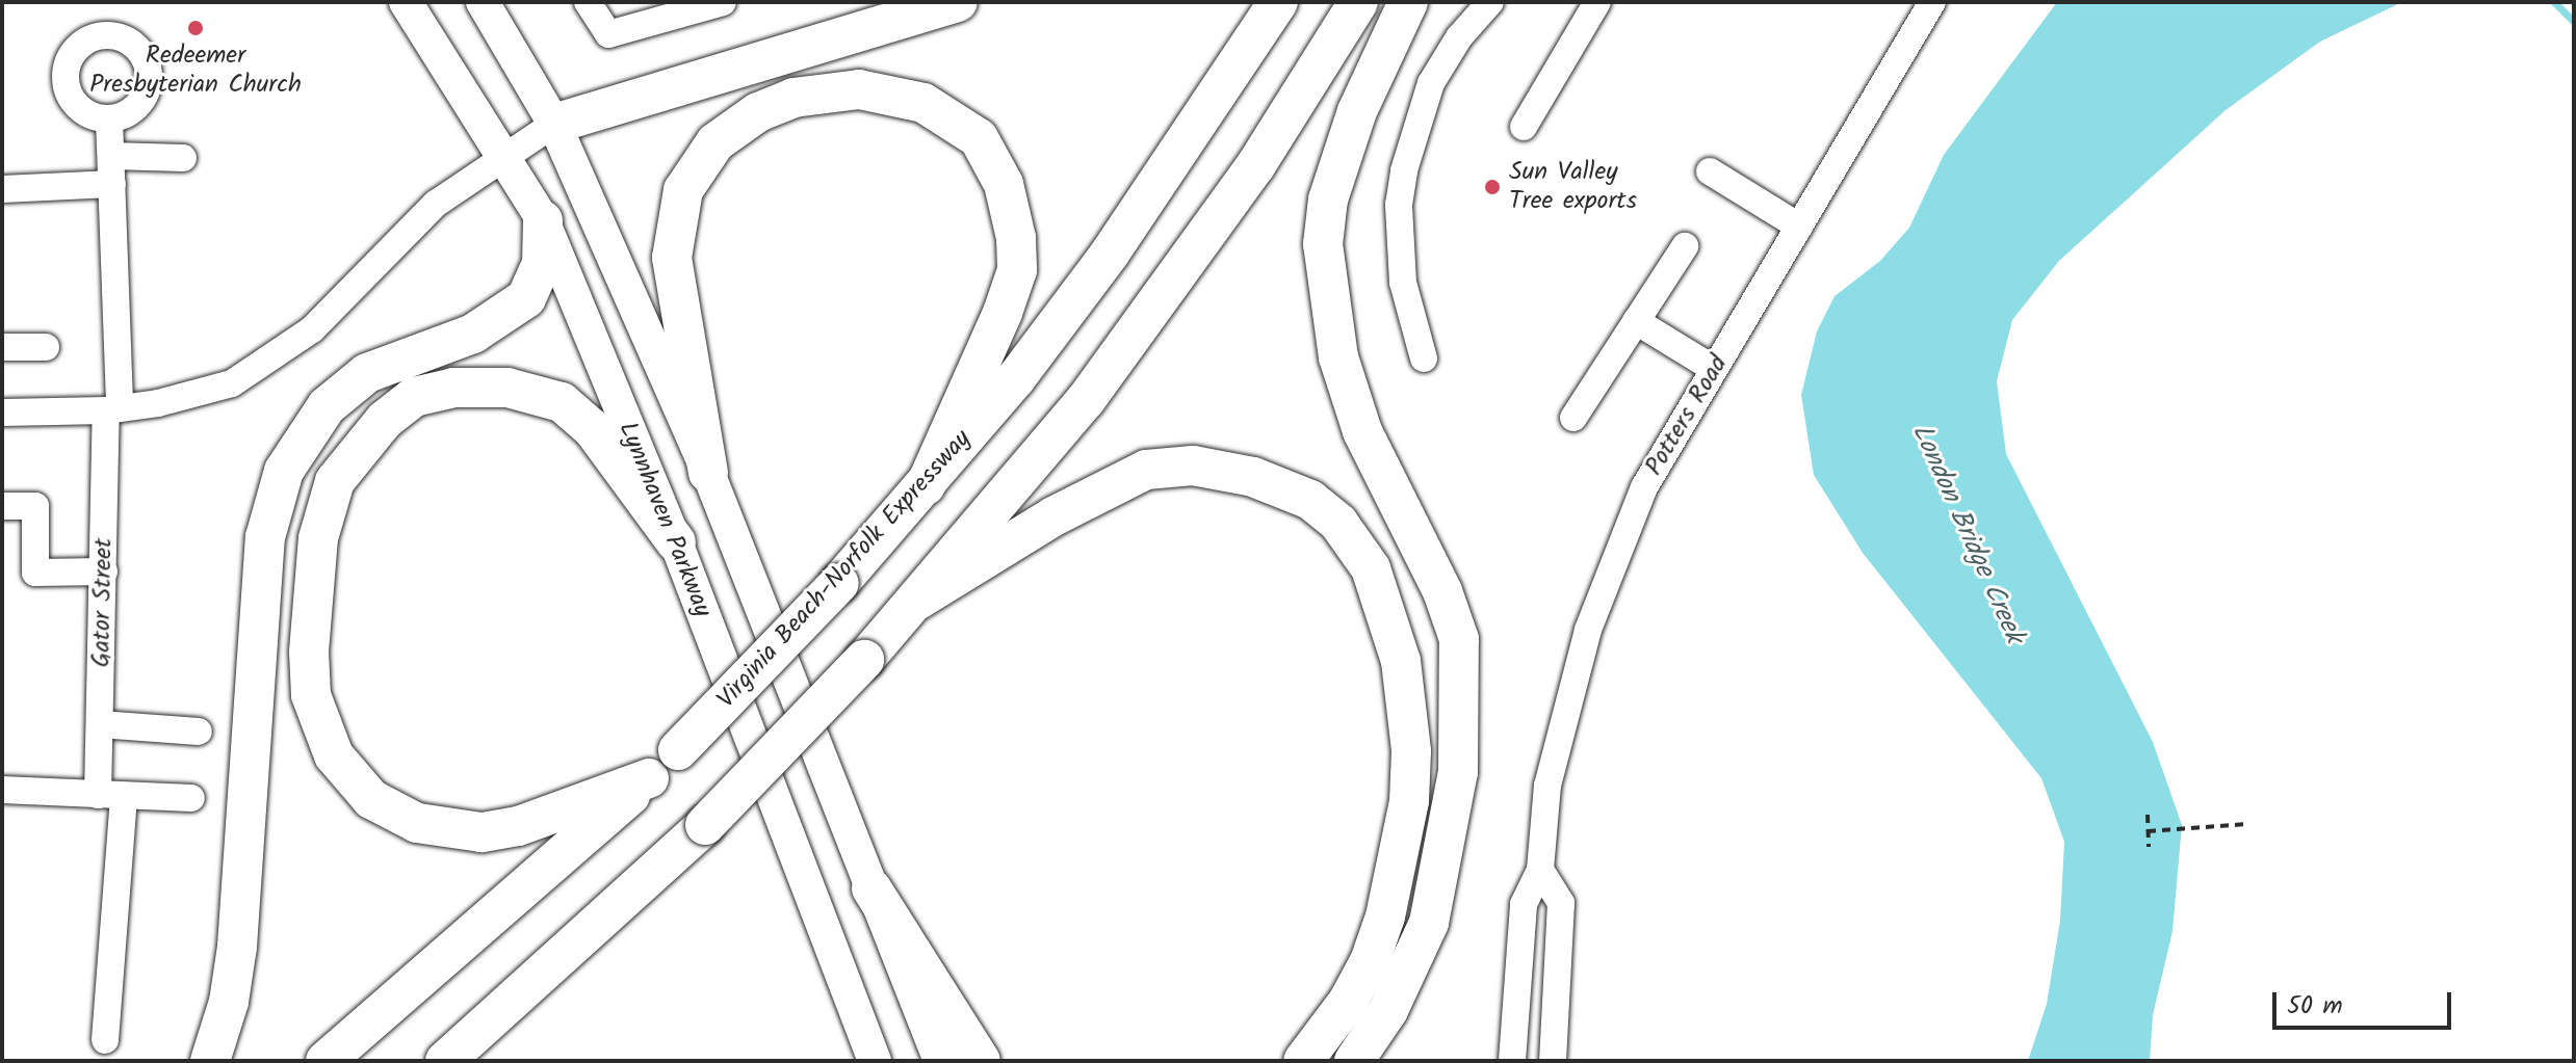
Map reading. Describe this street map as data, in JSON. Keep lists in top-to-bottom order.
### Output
{
  "streets": {
    "highway": ["Virginia Beach-Norfolk Expressway"],
    "main road": ["Lynnhaven Parkway"],
    "street": ["Potters Road", "Gator Street"]
  },
  "water": ["London Bridge Creek"],
  "places": ["Redeemer Presbyterian Church", "Sun Valley Tree exports"],
  "scale_bar": "50 m"
}
